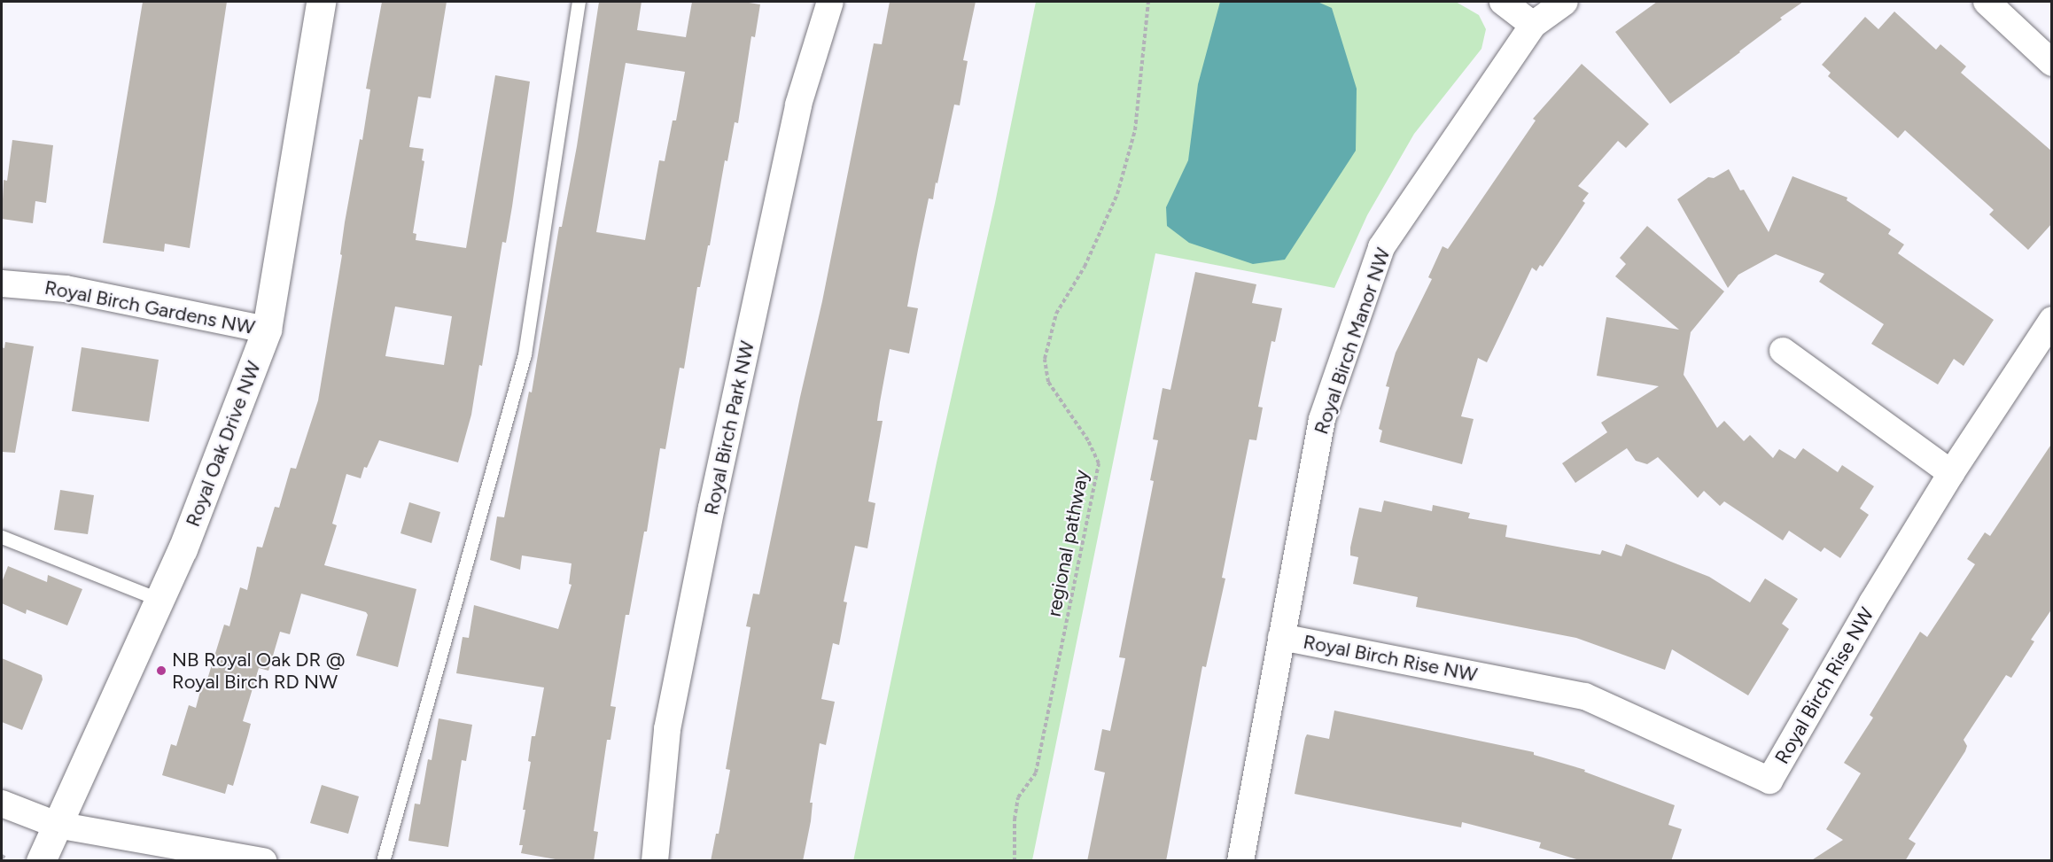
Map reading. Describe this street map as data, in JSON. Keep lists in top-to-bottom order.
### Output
{
  "streets": {
    "street": [
      "Royal Birch Gardens NW",
      "Royal Birch Manor NW",
      "Royal Birch Park NW",
      "Royal Oak Drive NW",
      "Royal Birch Rise NW"
    ],
    "path": ["regional pathway"]
  },
  "crossings": [
    ["Royal Birch Gardens NW", "Royal Oak Drive NW"],
    ["Royal Birch Manor NW", "Royal Birch Rise NW"]
  ],
  "places": ["NB Royal Oak DR @ Royal Birch RD NW"]
}
